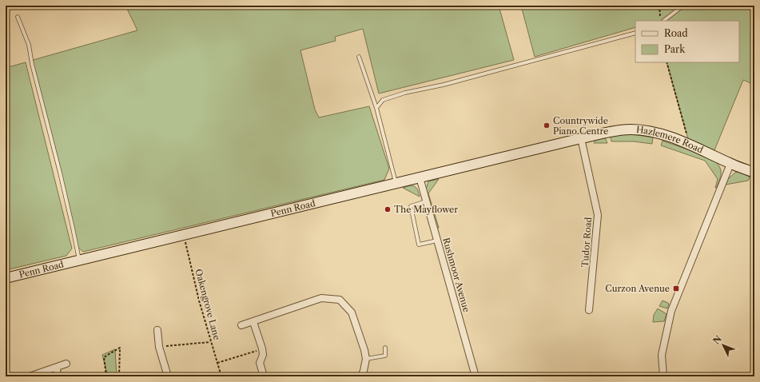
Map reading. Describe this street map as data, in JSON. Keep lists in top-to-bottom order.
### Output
{
  "streets": {
    "main road": ["Hazlemere Road", "Penn Road"],
    "street": ["Tudor Road", "Rushmoor Avenue"],
    "path": ["Oakengrove Lane"]
  },
  "crossings": [
    ["Hazlemere Road", "Penn Road"],
    ["Hazlemere Road", "Tudor Road"],
    ["Penn Road", "Tudor Road"],
    ["Penn Road", "Rushmoor Avenue"],
    ["Penn Road", "Oakengrove Lane"]
  ],
  "places": {
    "other": ["Countrywide Piano Centre", "The Mayflower"],
    "transit": ["Curzon Avenue"]
  },
  "legend": ["Road", "Park"],
  "north": "top left"
}
